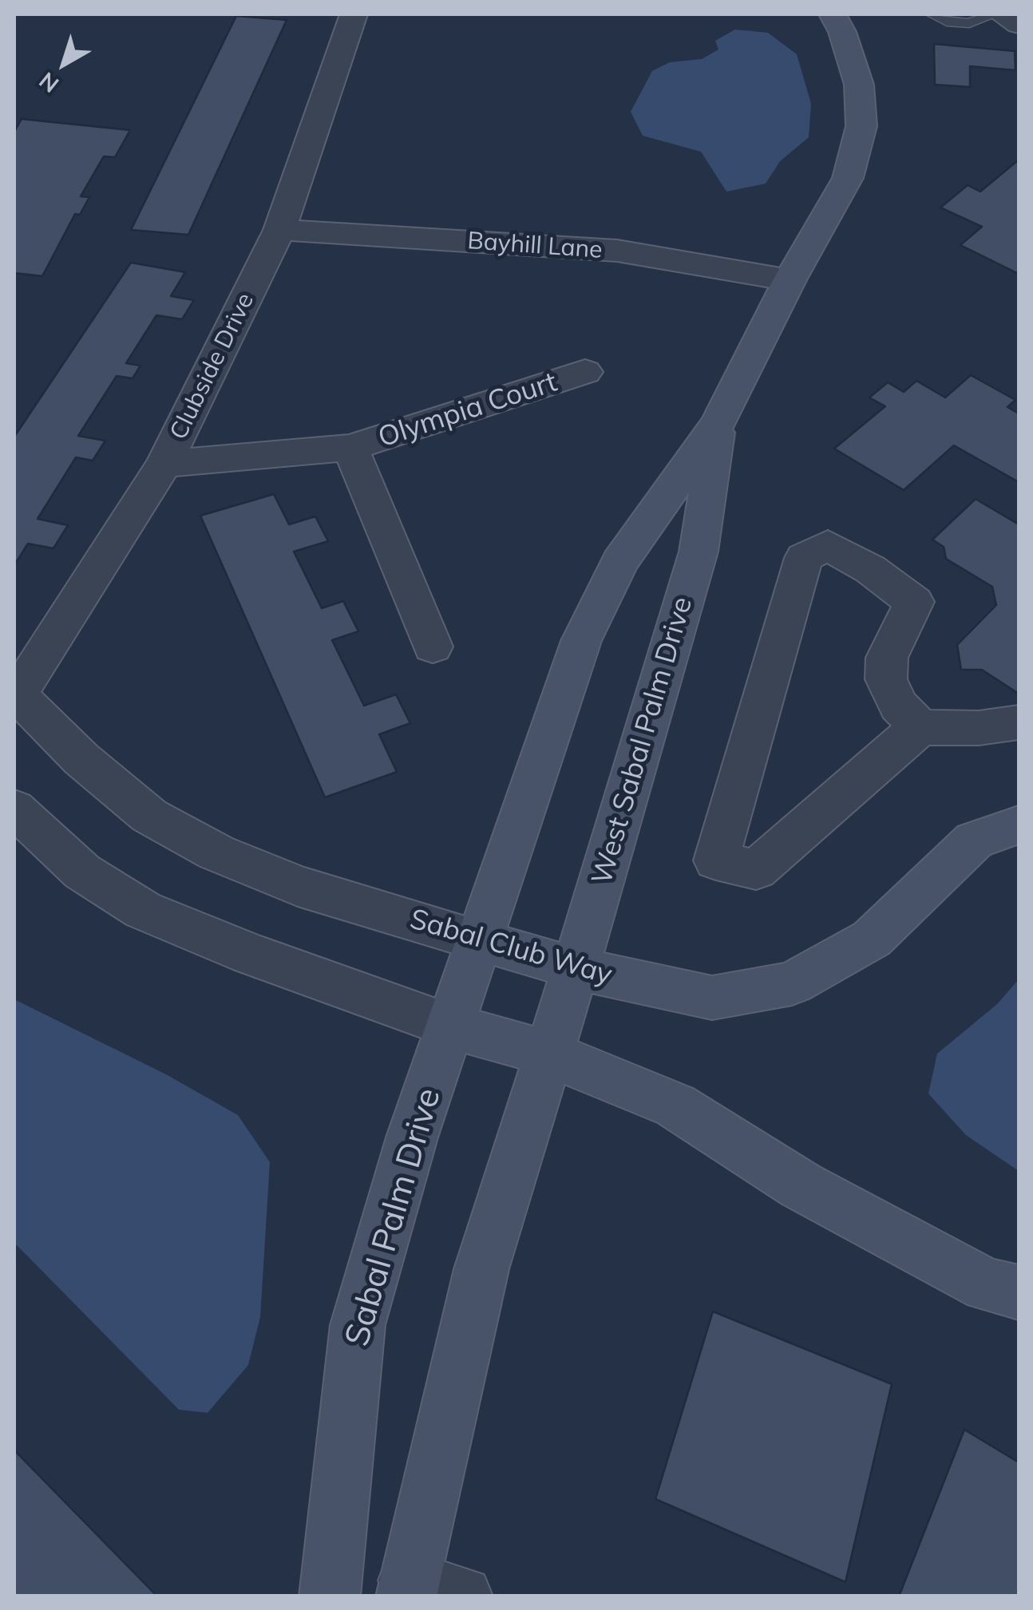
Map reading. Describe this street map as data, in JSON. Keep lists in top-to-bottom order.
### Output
{
  "streets": {
    "street": [
      "Bayhill Lane",
      "Clubside Drive",
      "Olympia Court",
      "West Sabal Palm Drive",
      "Sabal Club Way",
      "Sabal Palm Drive"
    ]
  },
  "crossings": [
    ["Bayhill Lane", "Clubside Drive"],
    ["Bayhill Lane", "West Sabal Palm Drive"],
    ["Clubside Drive", "Olympia Court"],
    ["Clubside Drive", "Sabal Club Way"],
    ["West Sabal Palm Drive", "Sabal Club Way"],
    ["West Sabal Palm Drive", "Sabal Palm Drive"],
    ["Sabal Club Way", "Sabal Palm Drive"]
  ],
  "north": "bottom left"
}
